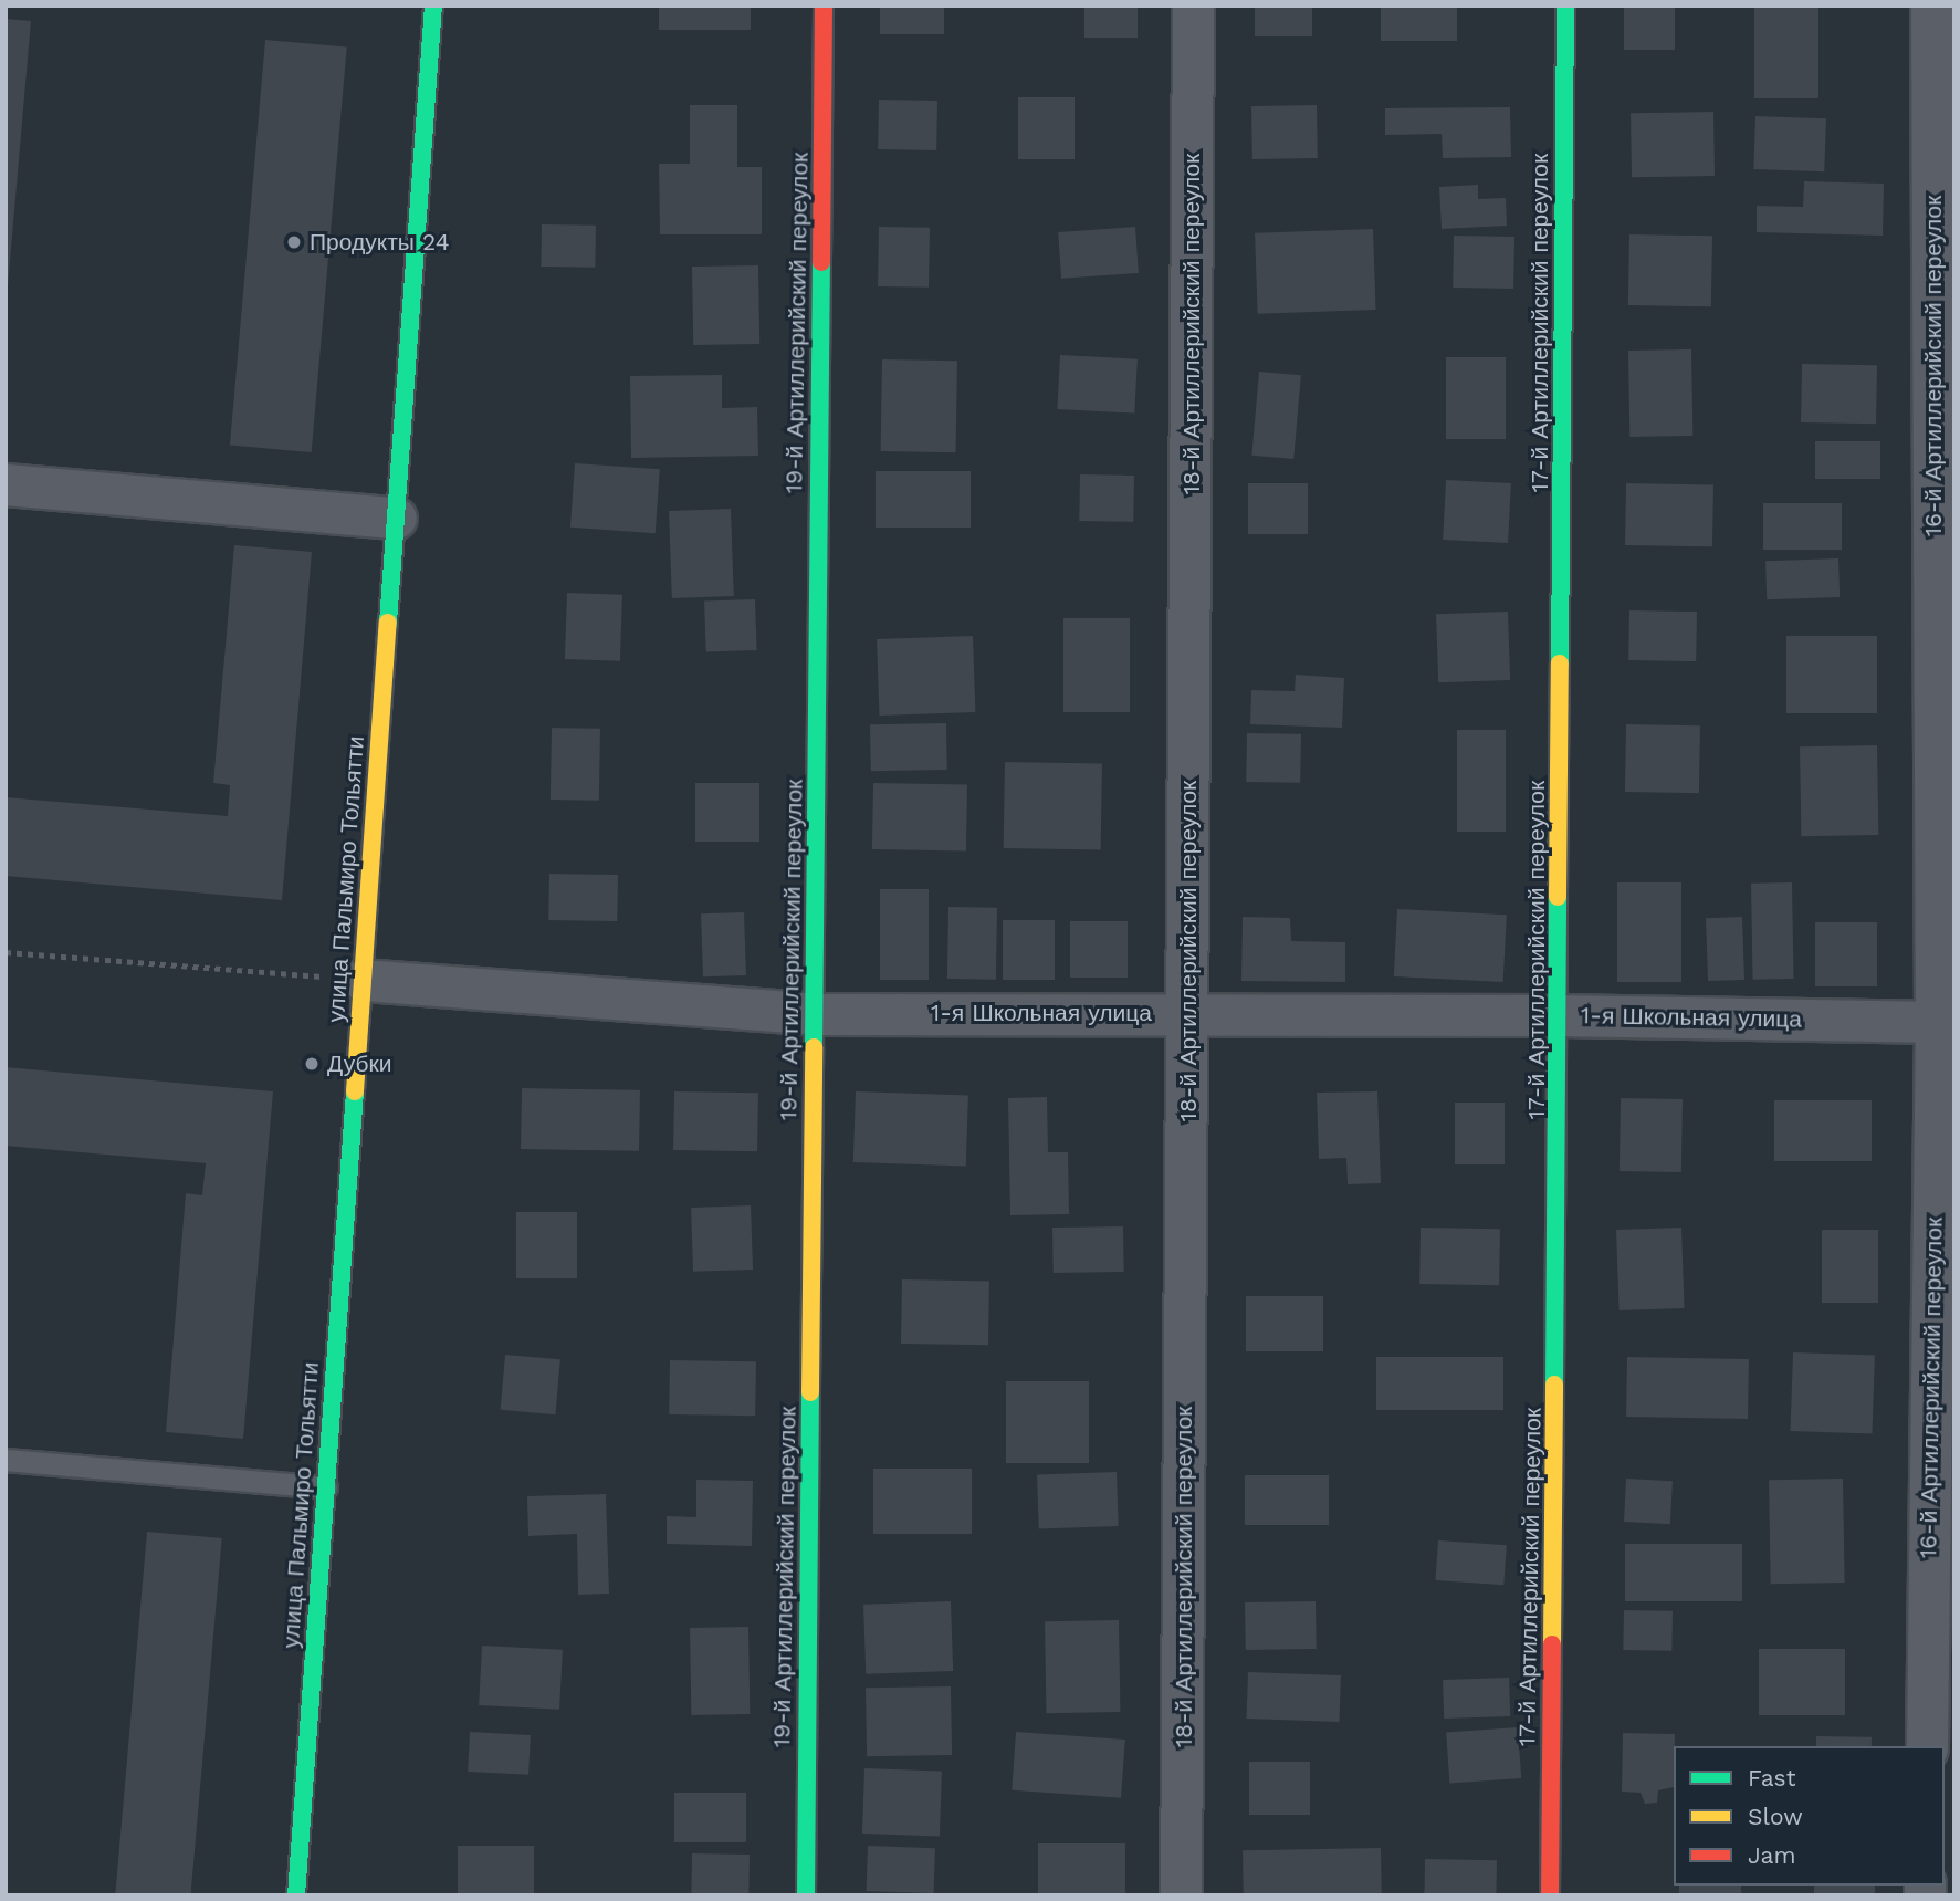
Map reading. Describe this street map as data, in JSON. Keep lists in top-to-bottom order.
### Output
{
  "streets": {
    "street": [
      "19-й Артиллерийский переулок",
      "17-й Артиллерийский переулок",
      "18-й Артиллерийский переулок",
      "16-й Артиллерийский переулок",
      "улица Пальмиро Тольятти",
      "1-я Школьная улица"
    ]
  },
  "crossings": [
    ["19-й Артиллерийский переулок", "1-я Школьная улица"],
    ["17-й Артиллерийский переулок", "1-я Школьная улица"],
    ["18-й Артиллерийский переулок", "1-я Школьная улица"],
    ["16-й Артиллерийский переулок", "1-я Школьная улица"],
    ["улица Пальмиро Тольятти", "1-я Школьная улица"]
  ],
  "places": ["Продукты 24", "Дубки"],
  "legend": ["Fast", "Slow", "Jam"]
}
